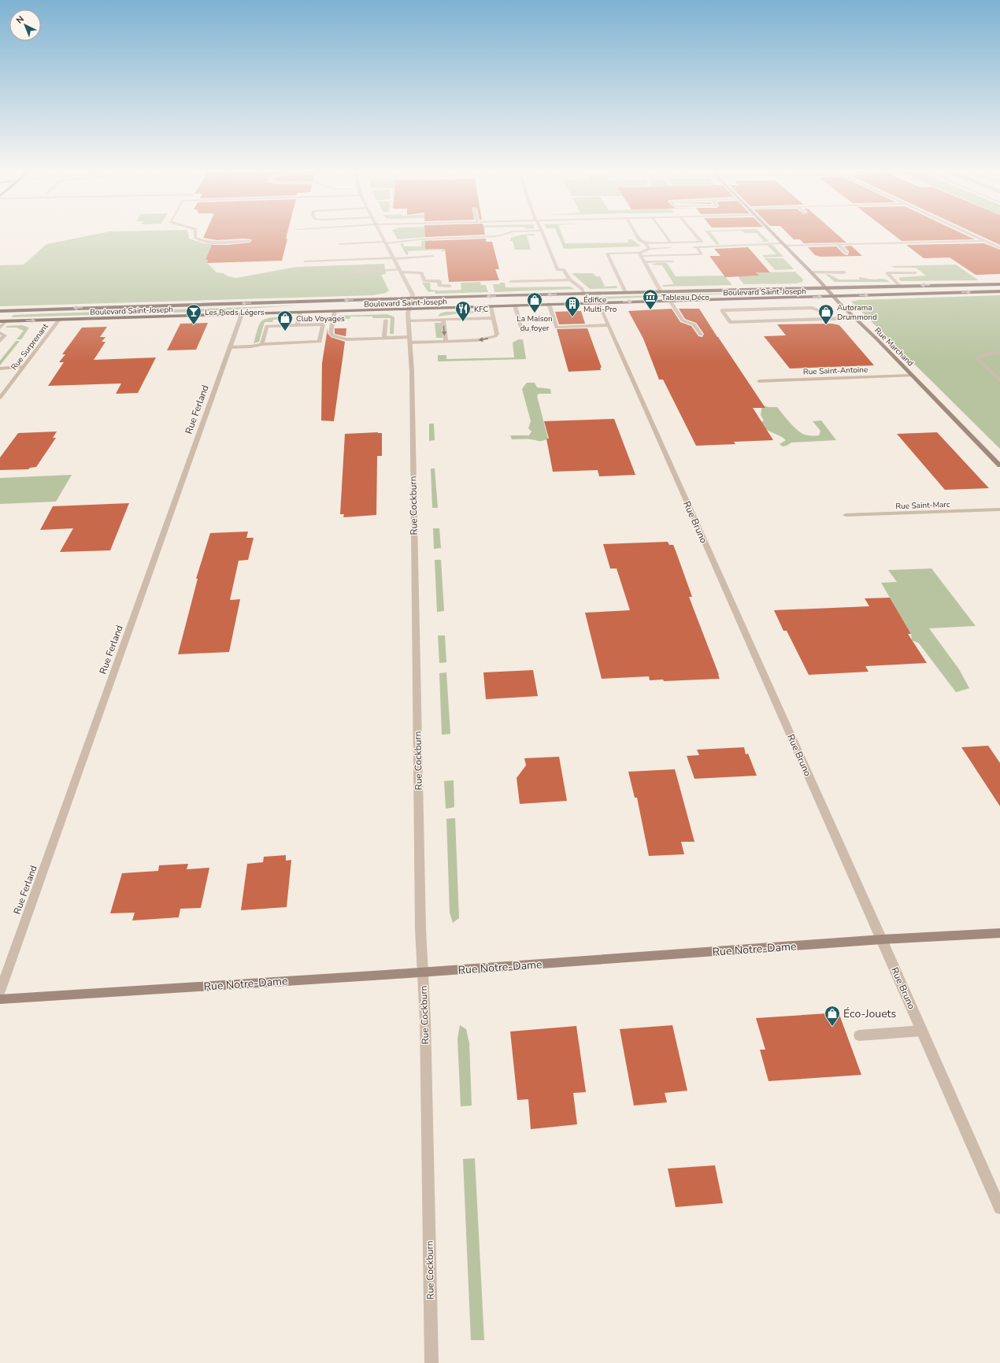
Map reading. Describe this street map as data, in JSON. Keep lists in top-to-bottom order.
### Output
{
  "streets": {
    "main road": ["Boulevard Saint-Joseph"],
    "street": [
      "Rue Surprenant",
      "Rue Marchand",
      "Rue Saint-Antoine",
      "Rue Ferland",
      "Rue Saint-Marc",
      "Rue Cockburn",
      "Rue Bruno",
      "Rue Notre-Dame"
    ]
  },
  "crossings": [
    ["Boulevard Saint-Joseph", "Rue Surprenant"],
    ["Boulevard Saint-Joseph", "Rue Marchand"],
    ["Boulevard Saint-Joseph", "Rue Ferland"],
    ["Boulevard Saint-Joseph", "Rue Cockburn"],
    ["Boulevard Saint-Joseph", "Rue Bruno"],
    ["Rue Marchand", "Rue Saint-Antoine"],
    ["Rue Cockburn", "Rue Notre-Dame"],
    ["Rue Bruno", "Rue Notre-Dame"]
  ],
  "places": {
    "museum": ["Tableau Déco"],
    "shop": [
      "La Maison du foyer",
      "Autorama Drummond",
      "Club Voyages",
      "Éco-Jouets"
    ],
    "building": ["Édifice Multi-Pro"],
    "restaurant": ["KFC"],
    "bar": ["Les Pieds Légers"]
  },
  "north": "top left"
}
